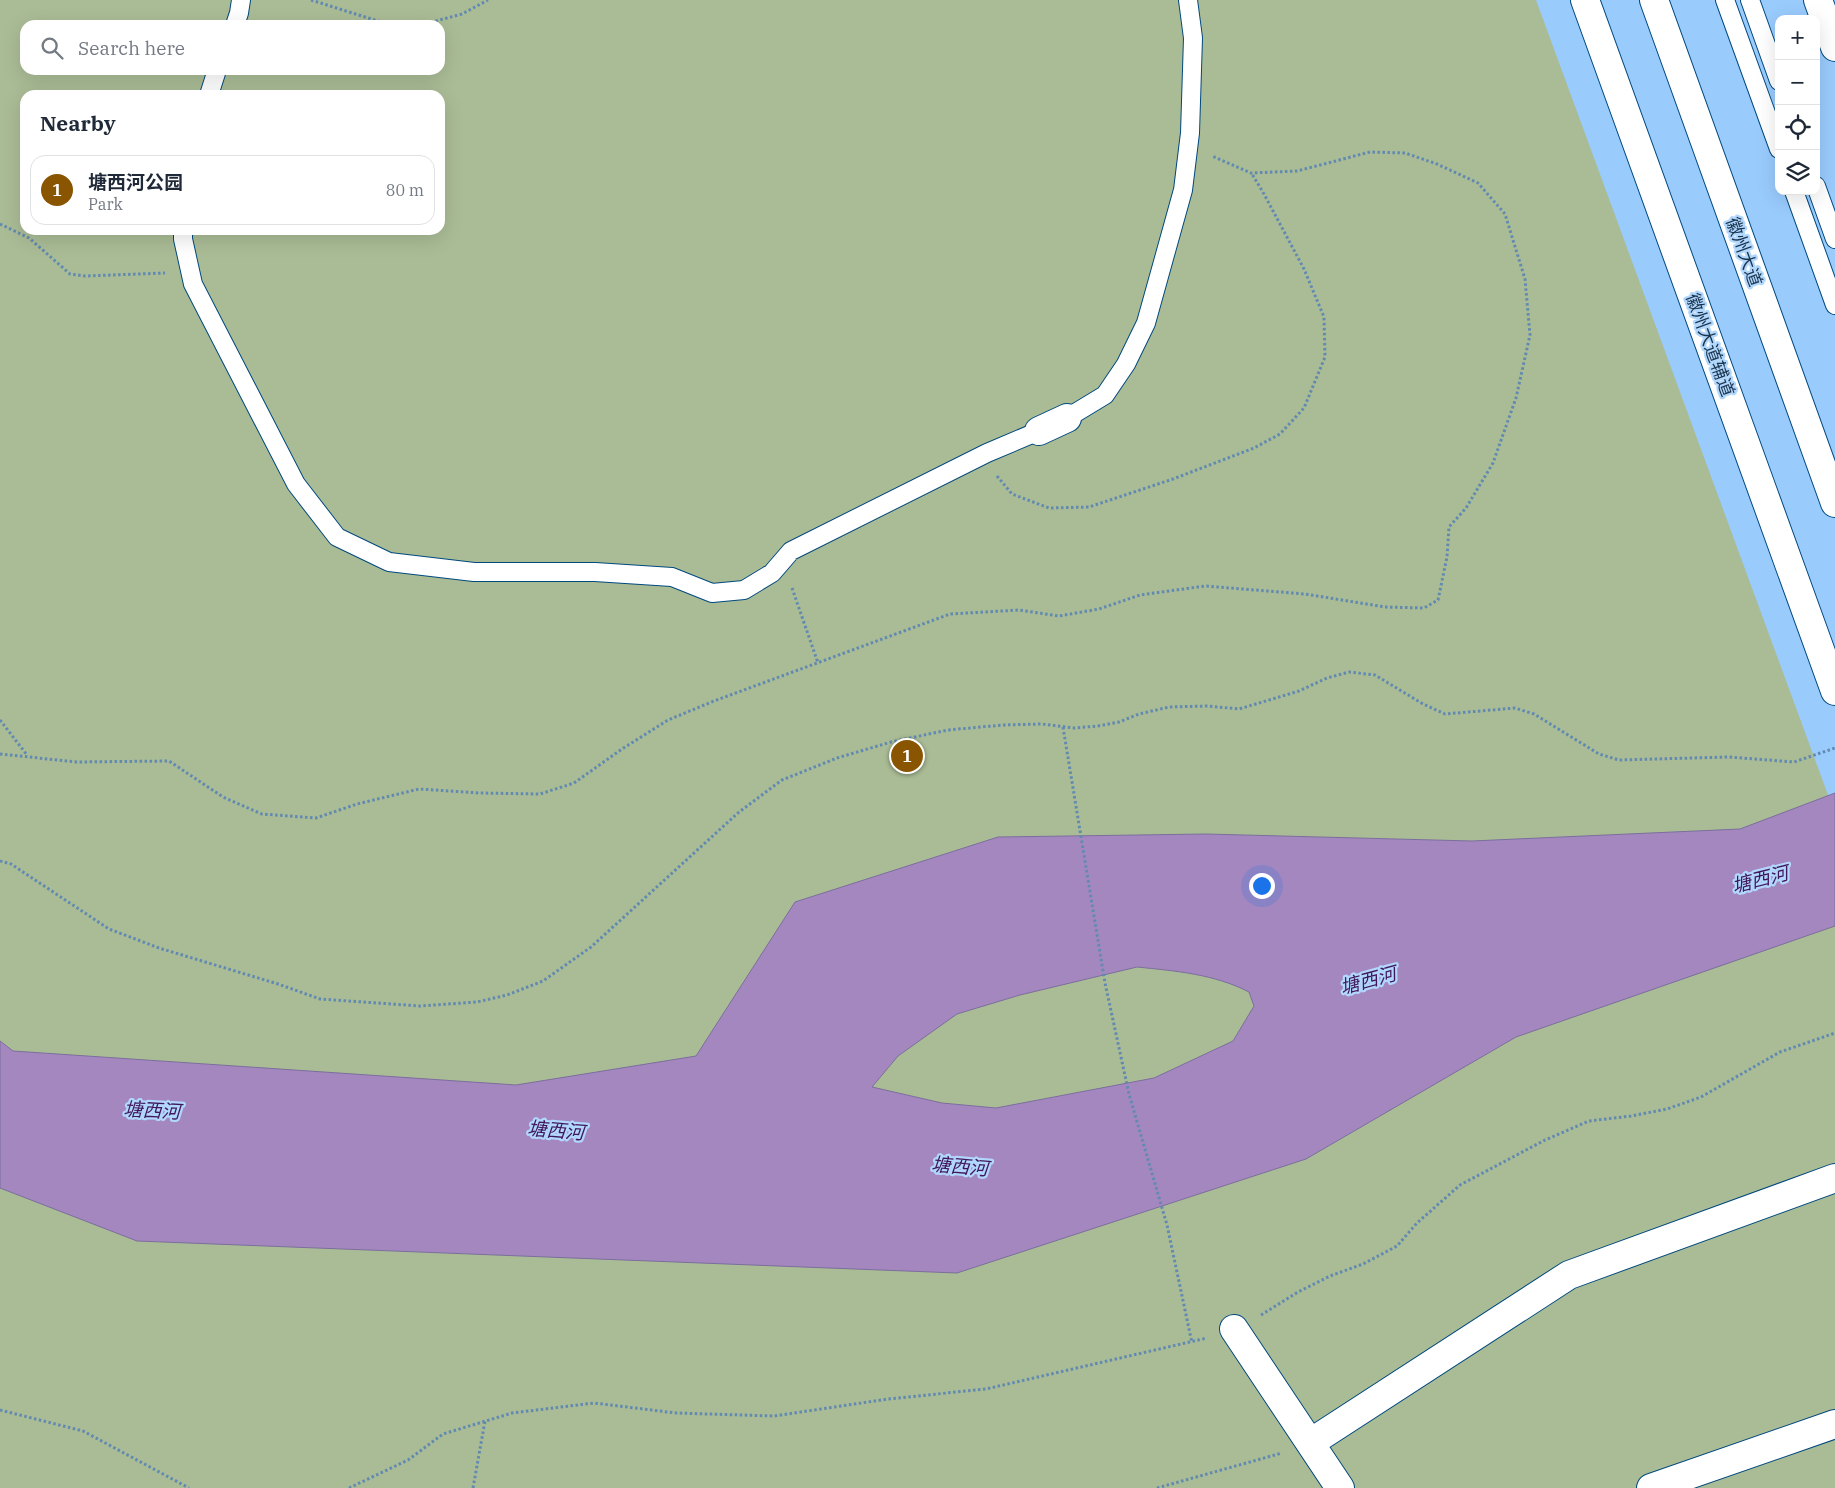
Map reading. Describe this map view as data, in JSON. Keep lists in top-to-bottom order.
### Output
{
  "streets": {
    "street": ["徽州大道", "徽州大道辅道"]
  },
  "water": ["塘西河"],
  "page": {
    "map_buttons": ["+", "−"],
    "search": "Search here",
    "heading": "Nearby",
    "list": [
      {
        "mark": "1",
        "name": "塘西河公园",
        "note": "Park",
        "value": "80 m"
      }
    ],
    "pins": "1"
  }
}
